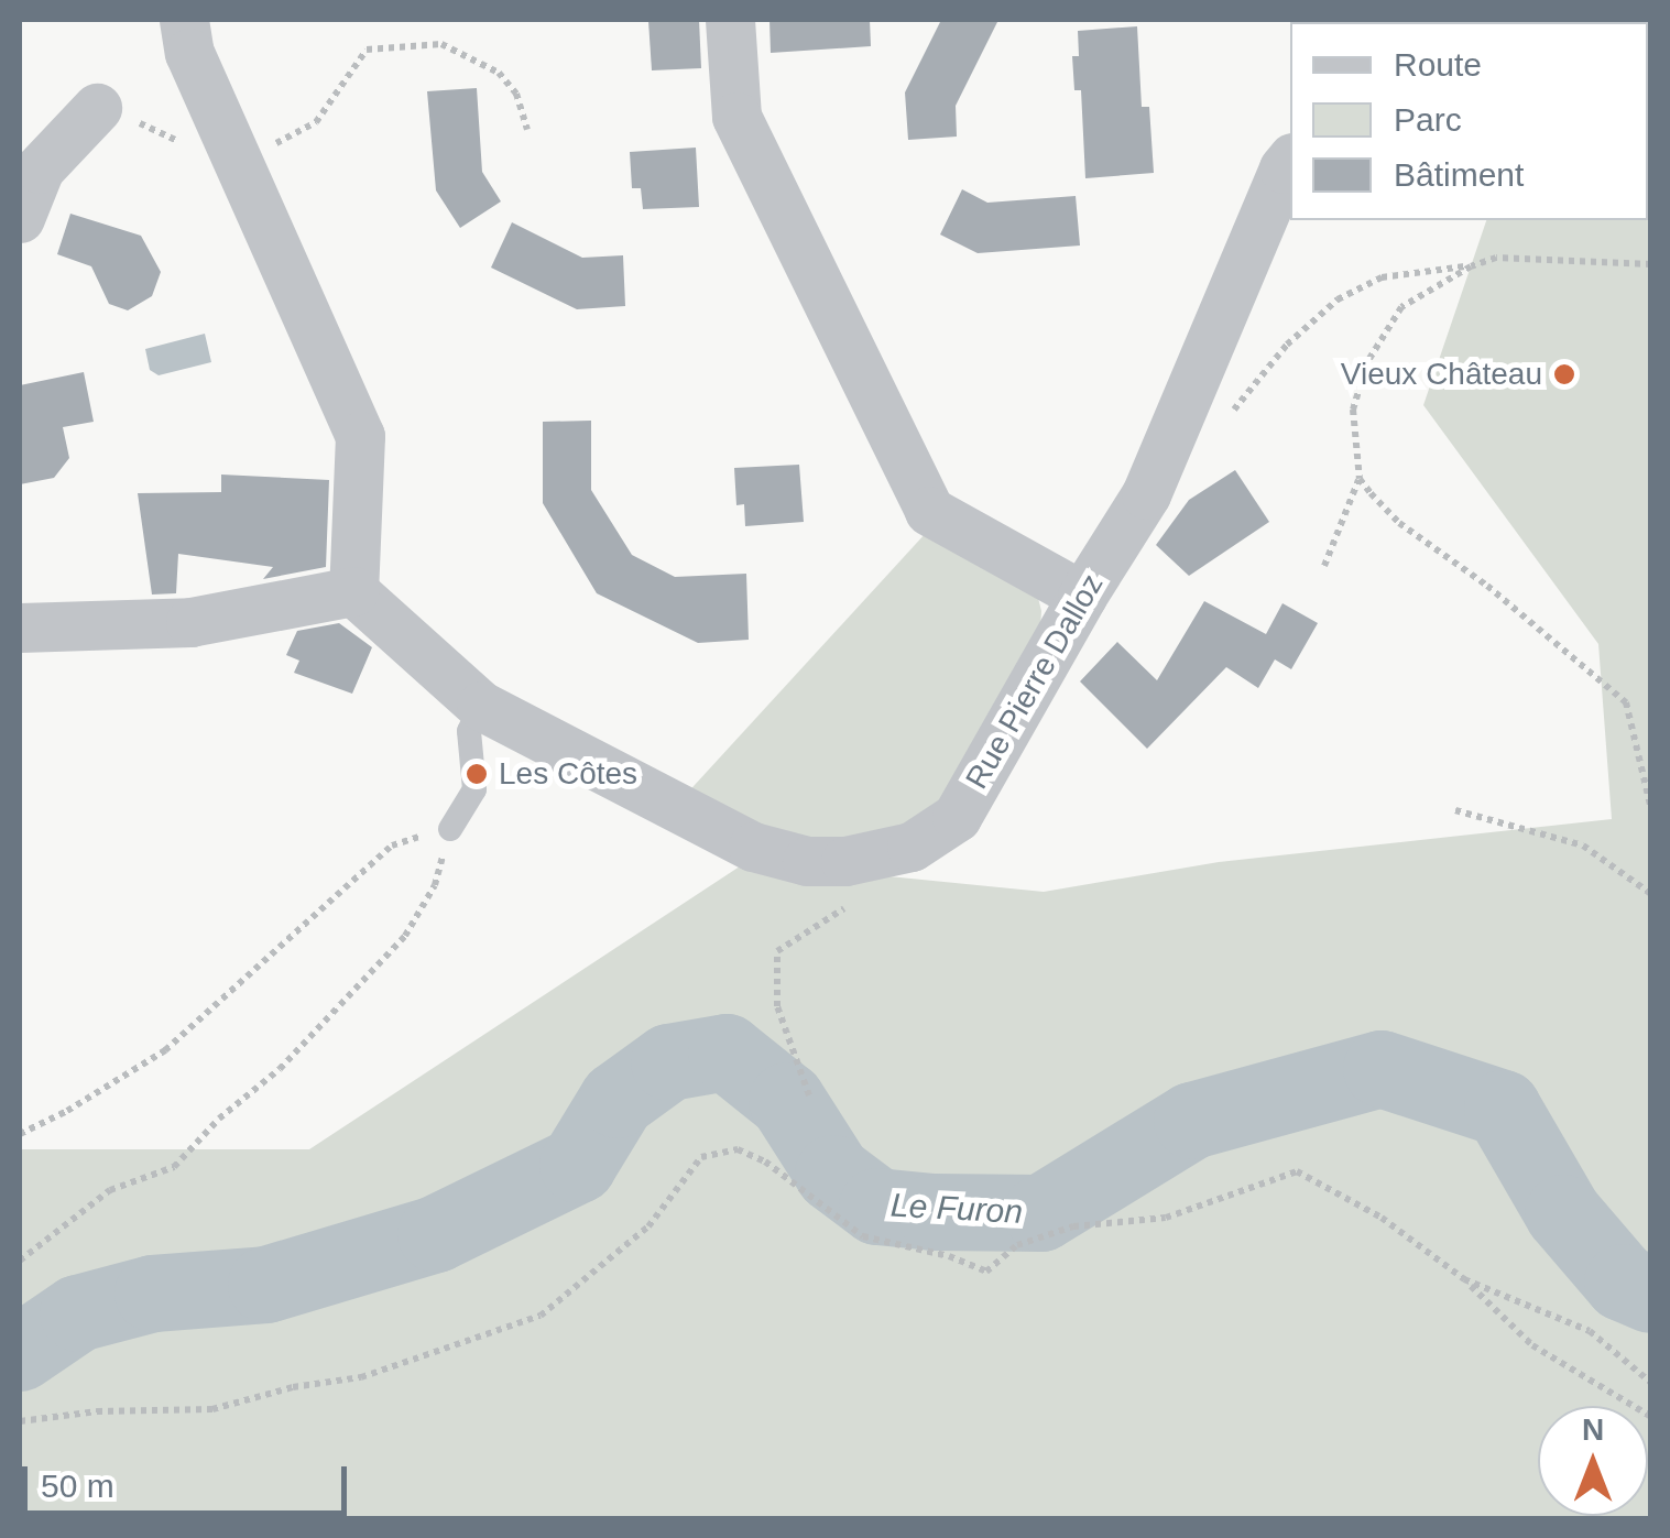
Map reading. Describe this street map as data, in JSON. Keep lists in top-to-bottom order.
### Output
{
  "streets": {
    "street": ["Rue Pierre Dalloz"]
  },
  "water": ["Le Furon"],
  "places": ["Vieux Château", "Les Côtes"],
  "legend": ["Route", "Parc", "Bâtiment"],
  "scale_bar": "50 m",
  "north": "top"
}
